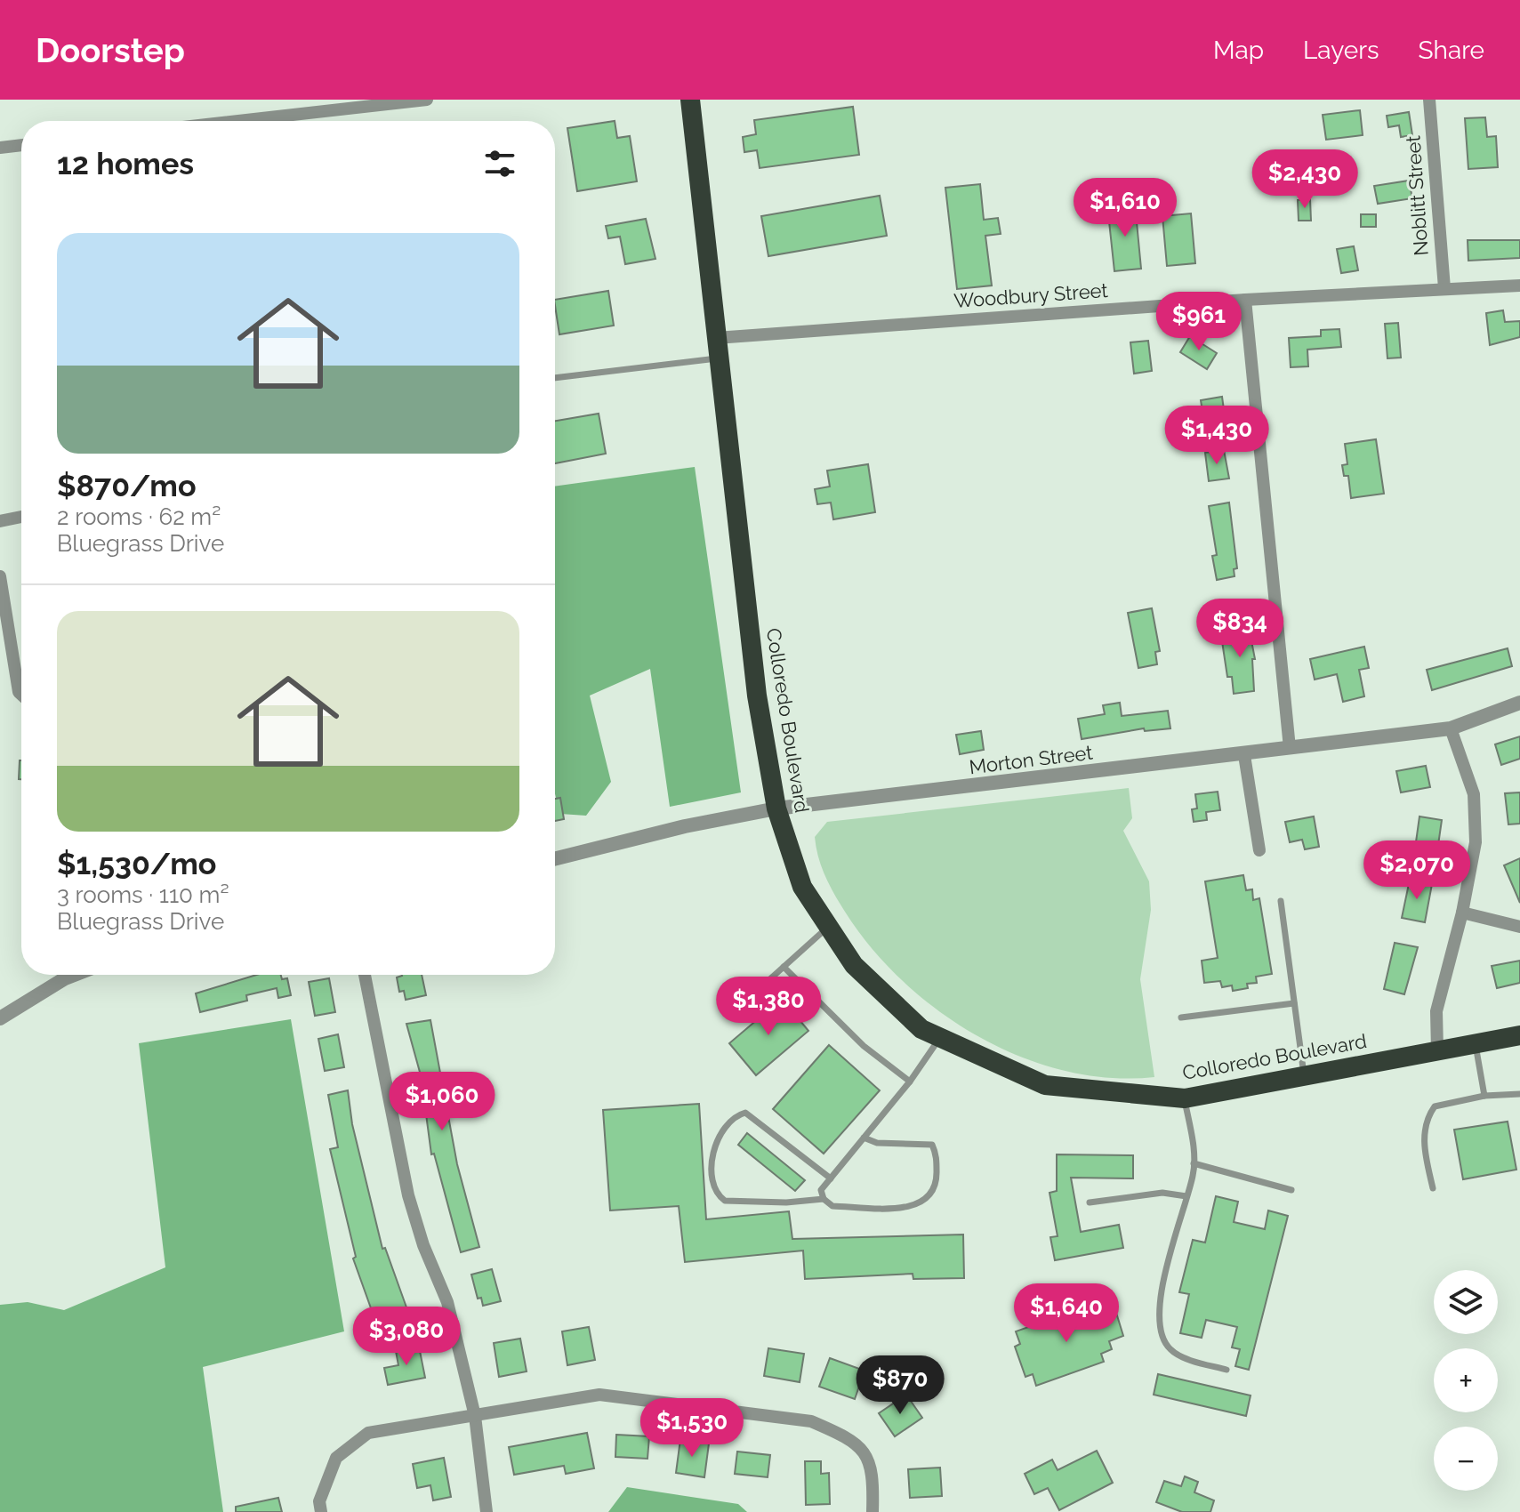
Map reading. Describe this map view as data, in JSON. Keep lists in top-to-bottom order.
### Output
{
  "streets": {
    "highway": ["Colloredo Boulevard"],
    "street": ["Noblitt Street", "Woodbury Street", "Morton Street"]
  },
  "crossings": [
    ["Noblitt Street", "Woodbury Street"],
    ["Woodbury Street", "Colloredo Boulevard"],
    ["Colloredo Boulevard", "Morton Street"]
  ],
  "page": {
    "header": "Doorstep",
    "nav": ["Map", "Layers", "Share"],
    "heading": "12 homes",
    "price": [
      "$2,430",
      "$1,610",
      "$961",
      "$1,430",
      "$834",
      "$2,070",
      "$1,380",
      "$1,060",
      "$1,640",
      "$3,080",
      "$870",
      "$1,530"
    ],
    "list": [
      {
        "name": "$870/mo",
        "note": "2 rooms · 62 m² · Bluegrass Drive"
      },
      {
        "name": "$1,530/mo",
        "note": "3 rooms · 110 m² · Bluegrass Drive"
      }
    ],
    "map_buttons": ["+", "−"]
  }
}
